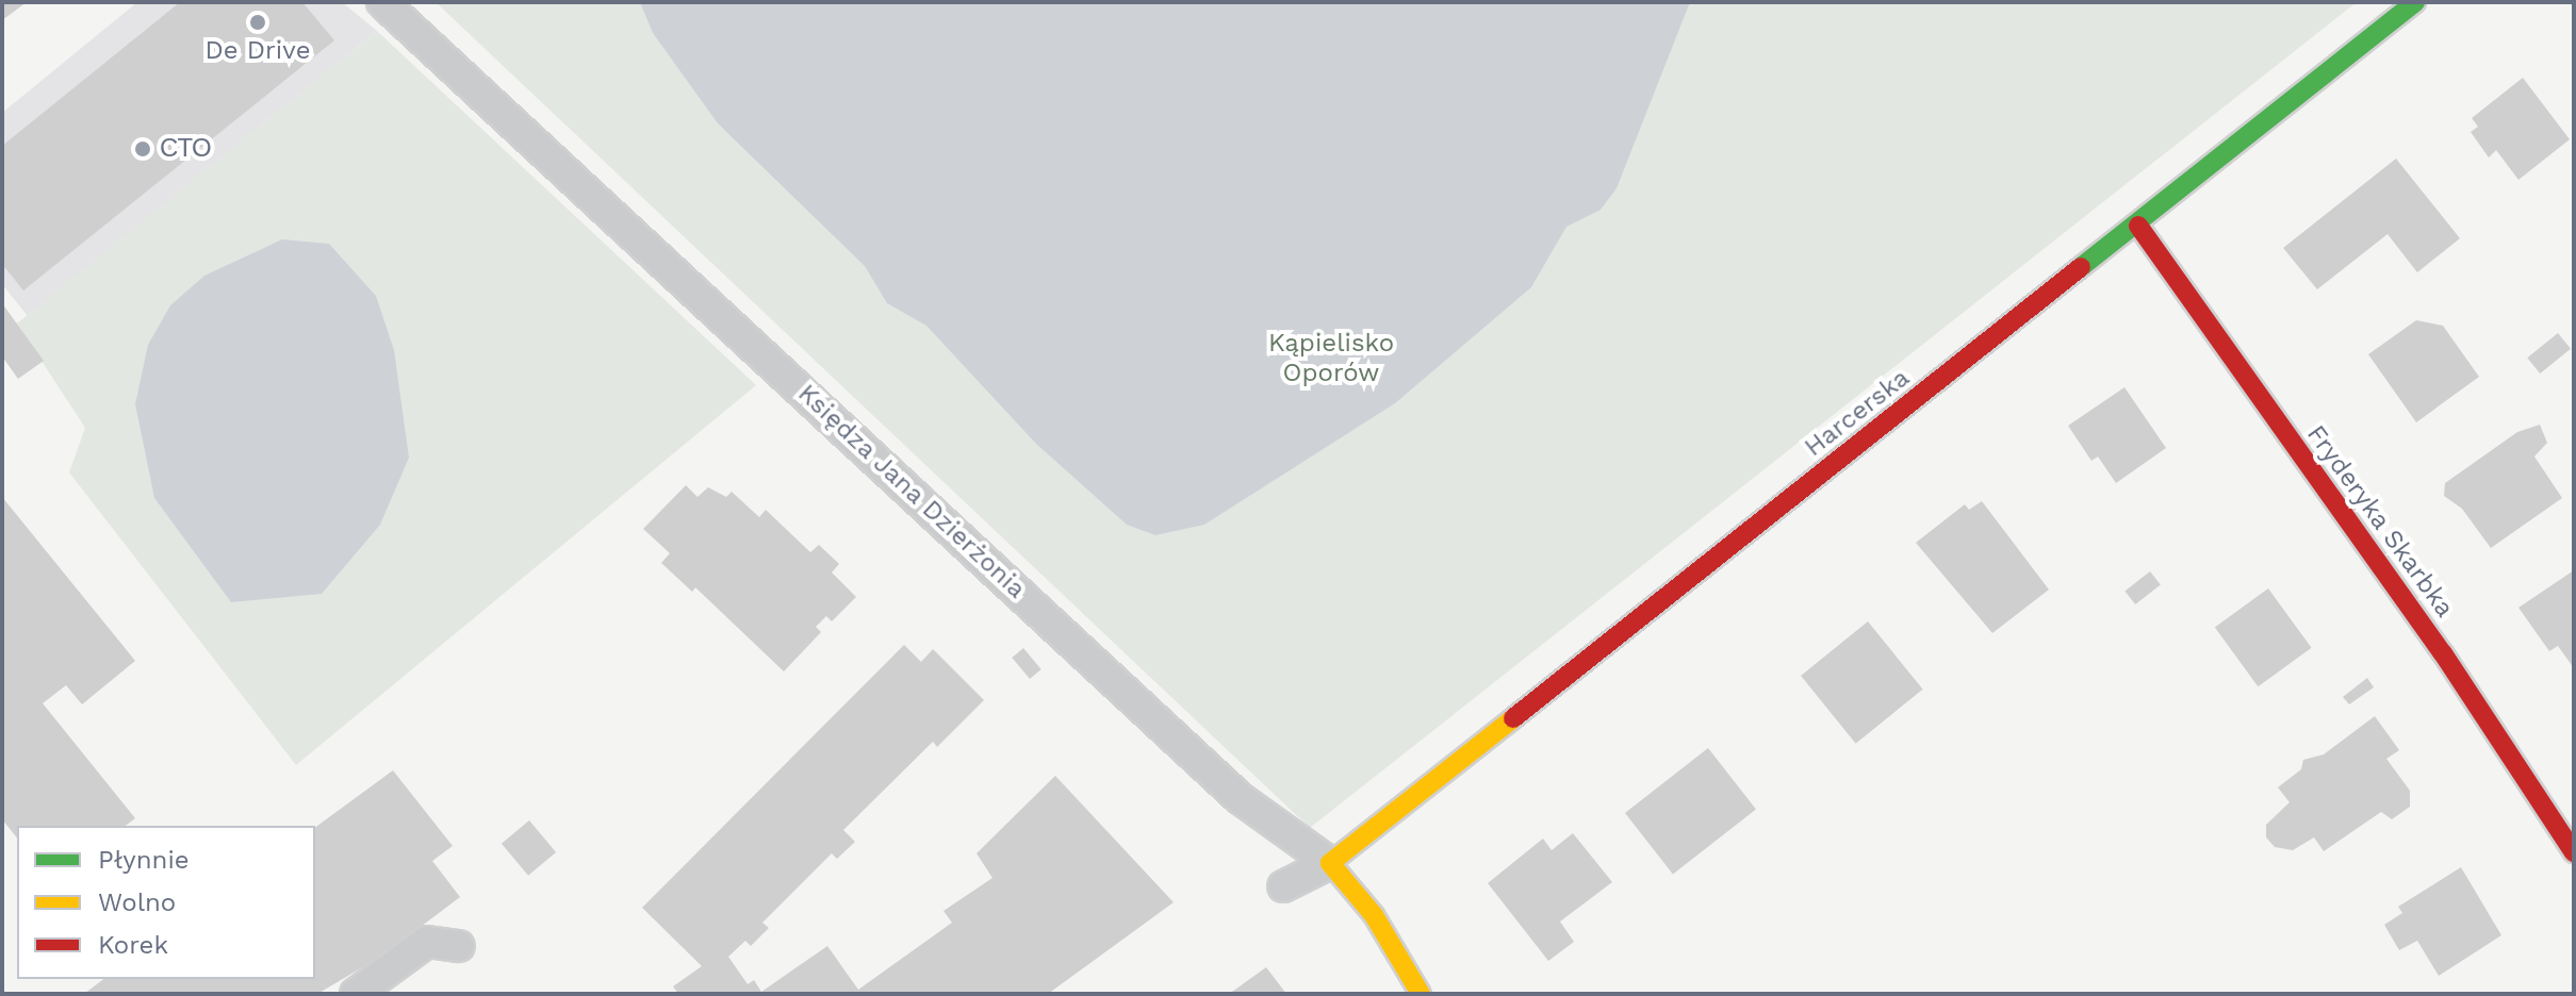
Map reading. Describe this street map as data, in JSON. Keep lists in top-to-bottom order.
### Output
{
  "streets": {
    "street": ["Harcerska", "Księdza Jana Dzierżonia", "Fryderyka Skarbka"]
  },
  "crossings": [
    ["Harcerska", "Księdza Jana Dzierżonia"],
    ["Harcerska", "Fryderyka Skarbka"]
  ],
  "parks": ["Kąpielisko Oporów"],
  "places": ["De Drive", "СТО"],
  "legend": ["Płynnie", "Wolno", "Korek"]
}
